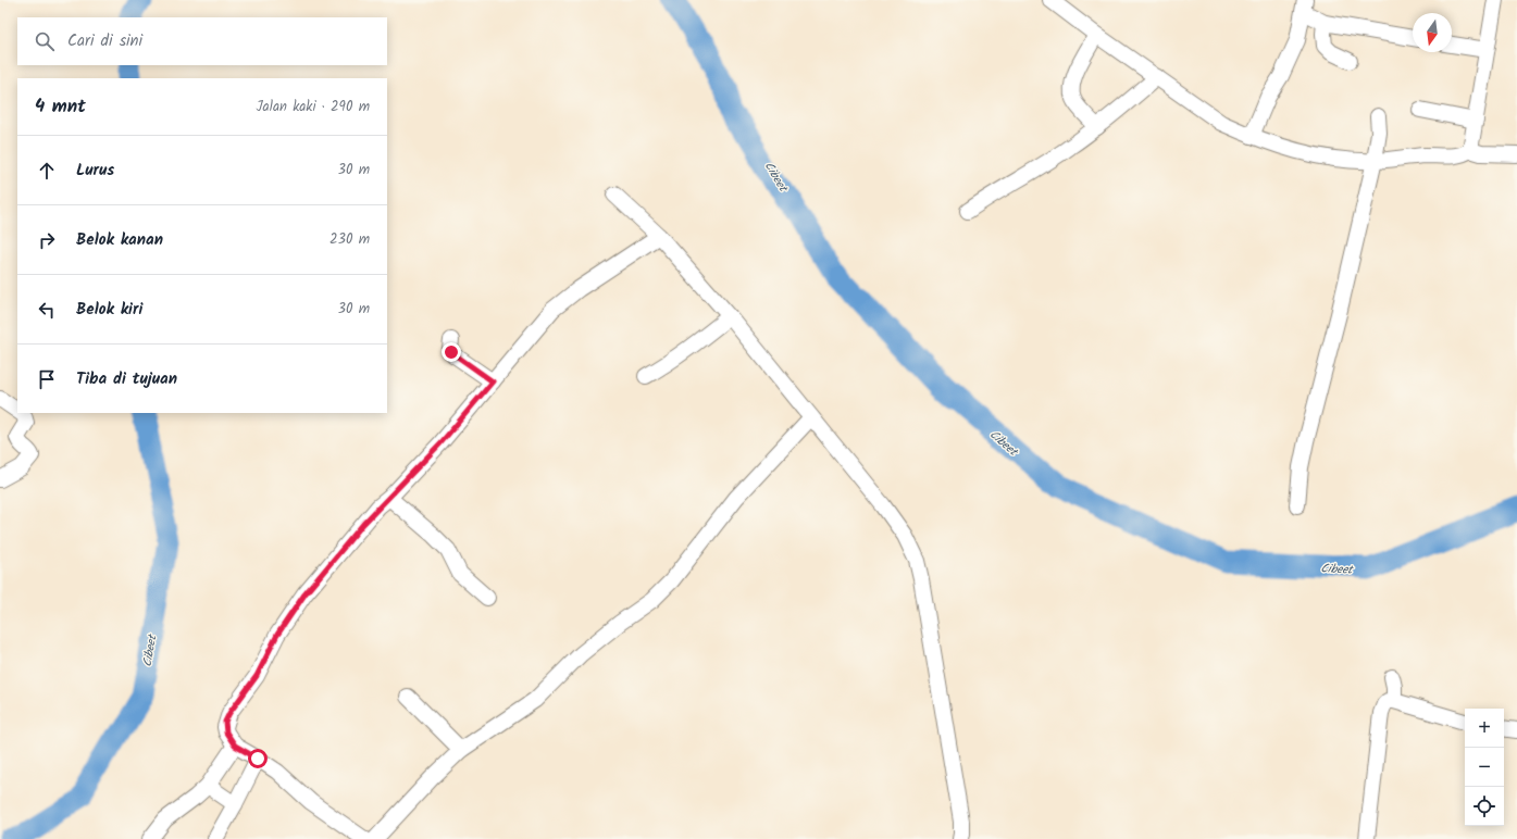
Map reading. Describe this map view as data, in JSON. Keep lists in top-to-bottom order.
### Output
{
  "water": ["Cibeet"],
  "north": "bottom",
  "page": {
    "search": "Cari di sini",
    "heading": ["4 mnt", "Jalan kaki · 290 m"],
    "list": [
      ["Lurus", "30 m"],
      ["Belok kanan", "230 m"],
      ["Belok kiri", "30 m"],
      "Tiba di tujuan"
    ],
    "map_buttons": ["+", "−"]
  }
}
